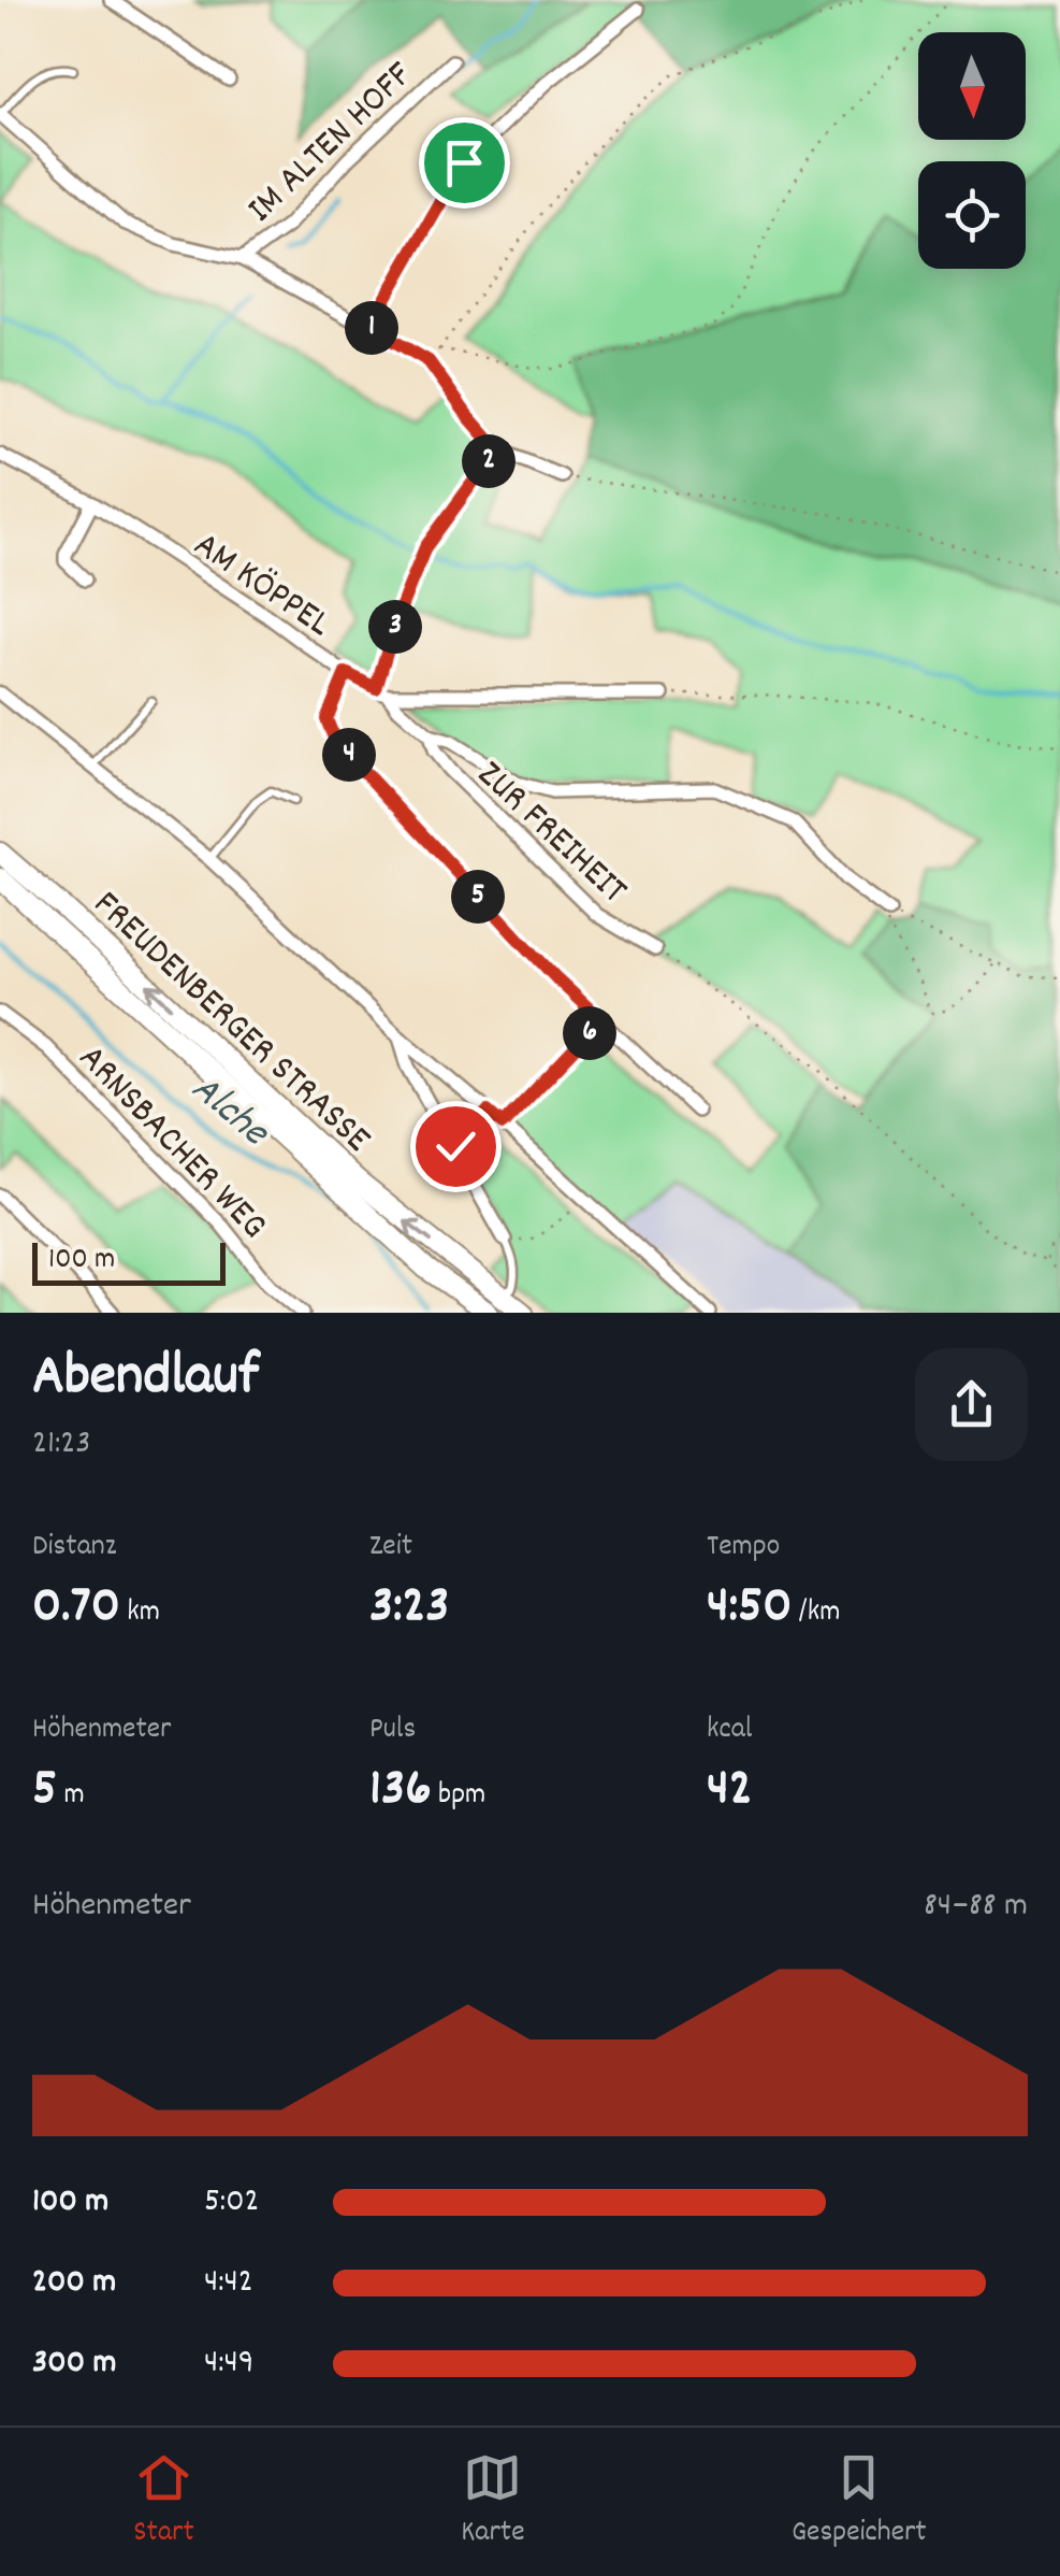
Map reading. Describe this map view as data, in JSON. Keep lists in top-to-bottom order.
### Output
{
  "streets": {
    "main road": ["FREUDENBERGER STRASSE"],
    "street": [
      "IM ALTEN HOFF",
      "AM KÖPPEL",
      "ZUR FREIHEIT",
      "ARNSBACHER WEG"
    ]
  },
  "crossings": [
    ["AM KÖPPEL", "ZUR FREIHEIT"]
  ],
  "water": ["Alche"],
  "scale_bar": "100 m",
  "north": "bottom",
  "page": {
    "pins": [
      "1",
      "2",
      "3",
      "4",
      "5",
      "6"
    ],
    "scale": "100 m",
    "heading": ["Abendlauf", "21:23"],
    "stats": [
      ["Distanz", "0.70 km"],
      ["Zeit", "3:23"],
      ["Tempo", "4:50 /km"],
      ["Höhenmeter", "5 m"],
      ["Puls", "136 bpm"],
      ["kcal", "42"]
    ],
    "chart": ["Höhenmeter", "84–88 m"],
    "list": [
      {
        "name": "100 m",
        "note": "5:02"
      },
      {
        "name": "200 m",
        "note": "4:42"
      },
      {
        "name": "300 m",
        "note": "4:49"
      }
    ],
    "tabs": ["Start", "Karte", "Gespeichert"]
  }
}
